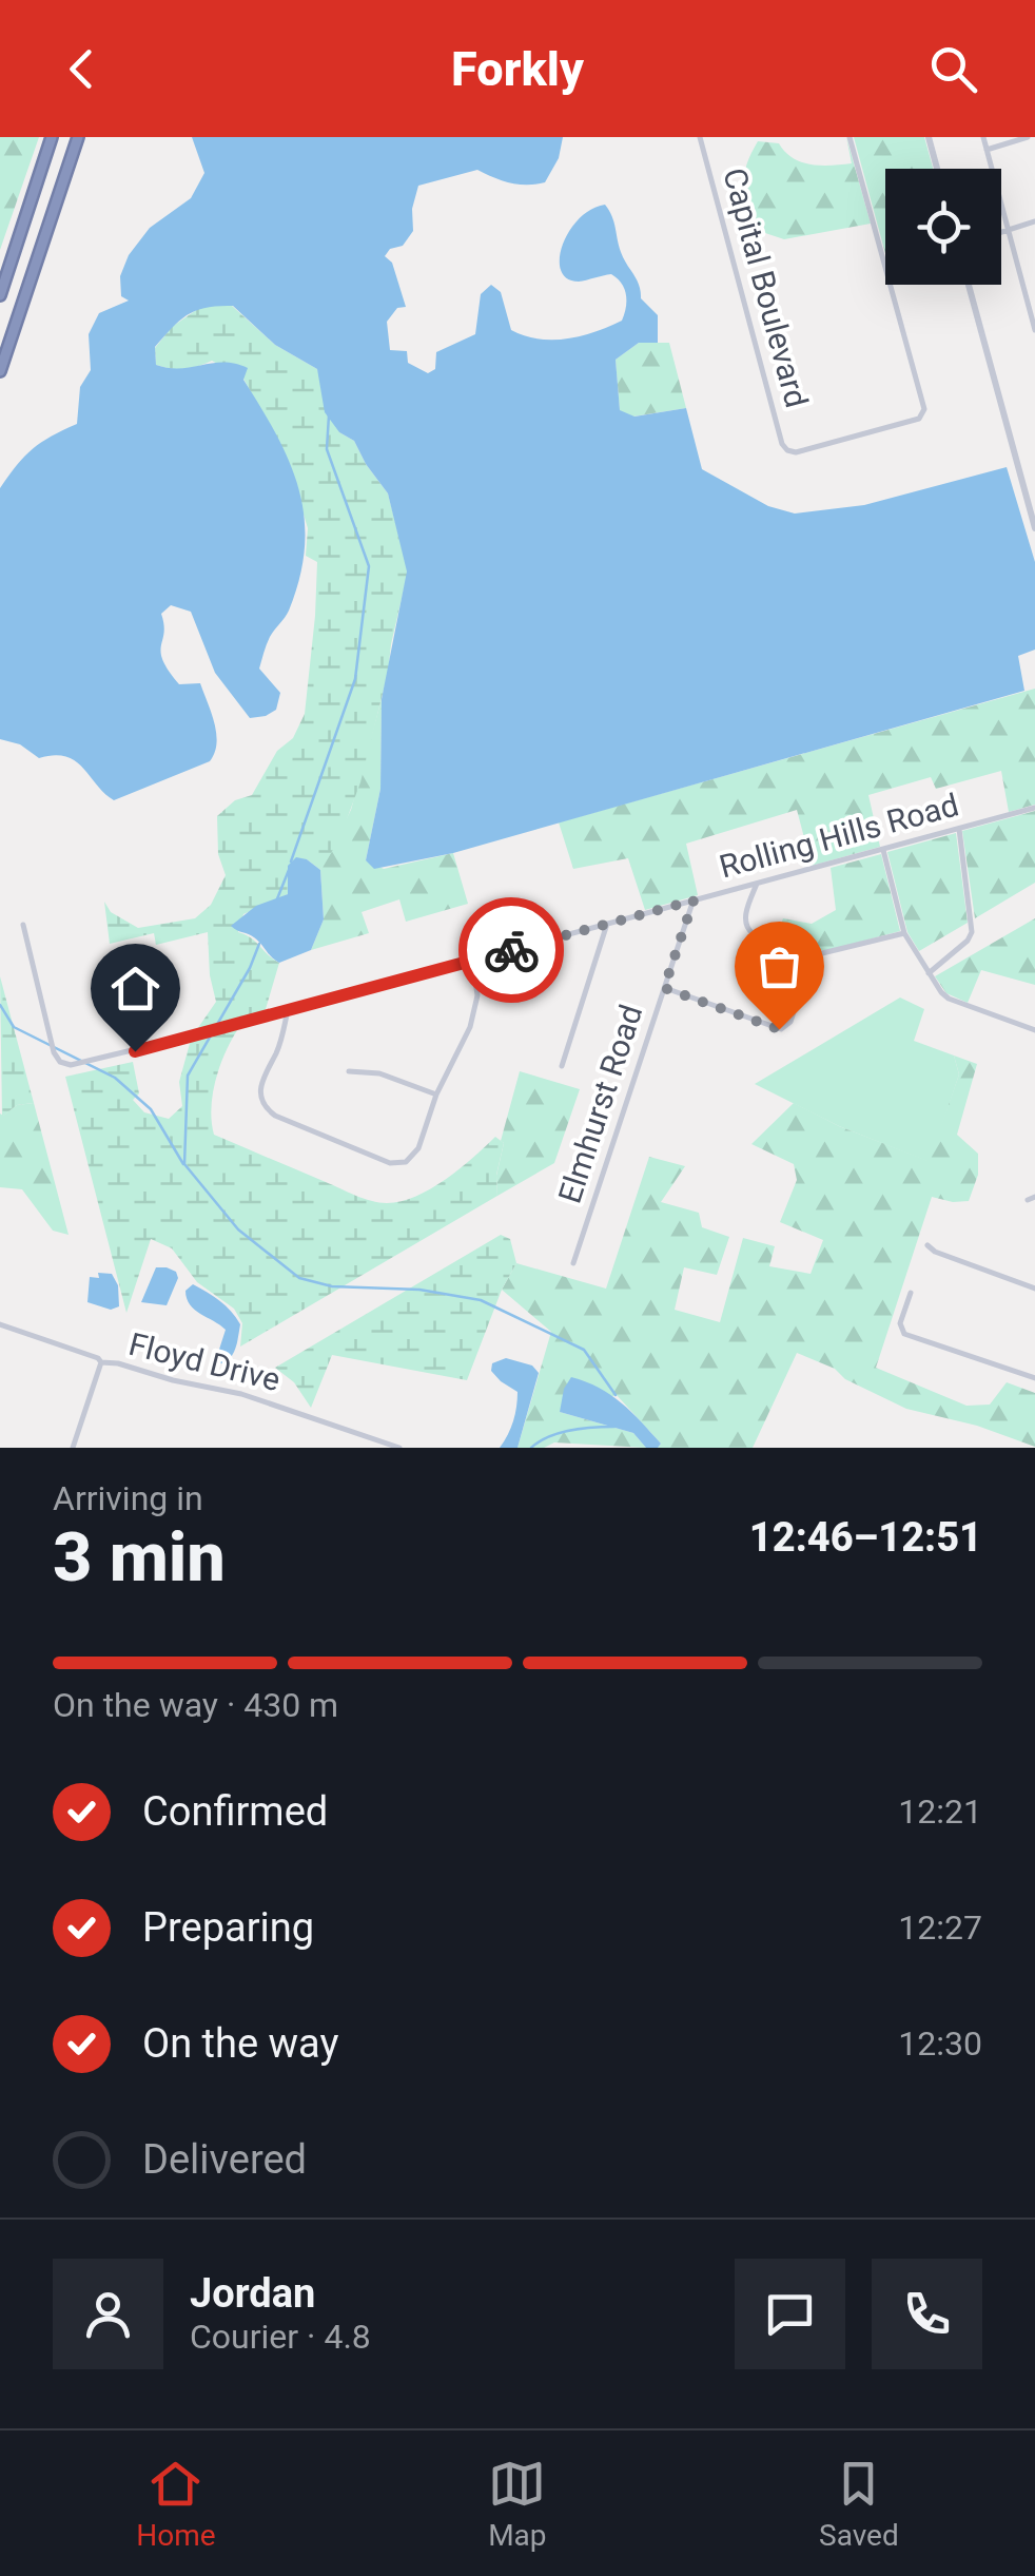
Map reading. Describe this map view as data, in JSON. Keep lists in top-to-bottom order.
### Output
{
  "streets": {
    "street": [
      "Capital Boulevard",
      "Rolling Hills Road",
      "Elmhurst Road",
      "Floyd Drive"
    ]
  },
  "crossings": [
    ["Rolling Hills Road", "Elmhurst Road"]
  ],
  "page": {
    "header": "Forkly",
    "heading": ["3 min", "Arriving in", "12:46–12:51"],
    "panel": ["Jordan", "Courier · 4.8"],
    "bar": "On the way · 430 m",
    "list": [
      ["Confirmed", "12:21"],
      ["Preparing", "12:27"],
      ["On the way", "12:30"],
      "Delivered"
    ],
    "tabs": ["Home", "Map", "Saved"]
  }
}
